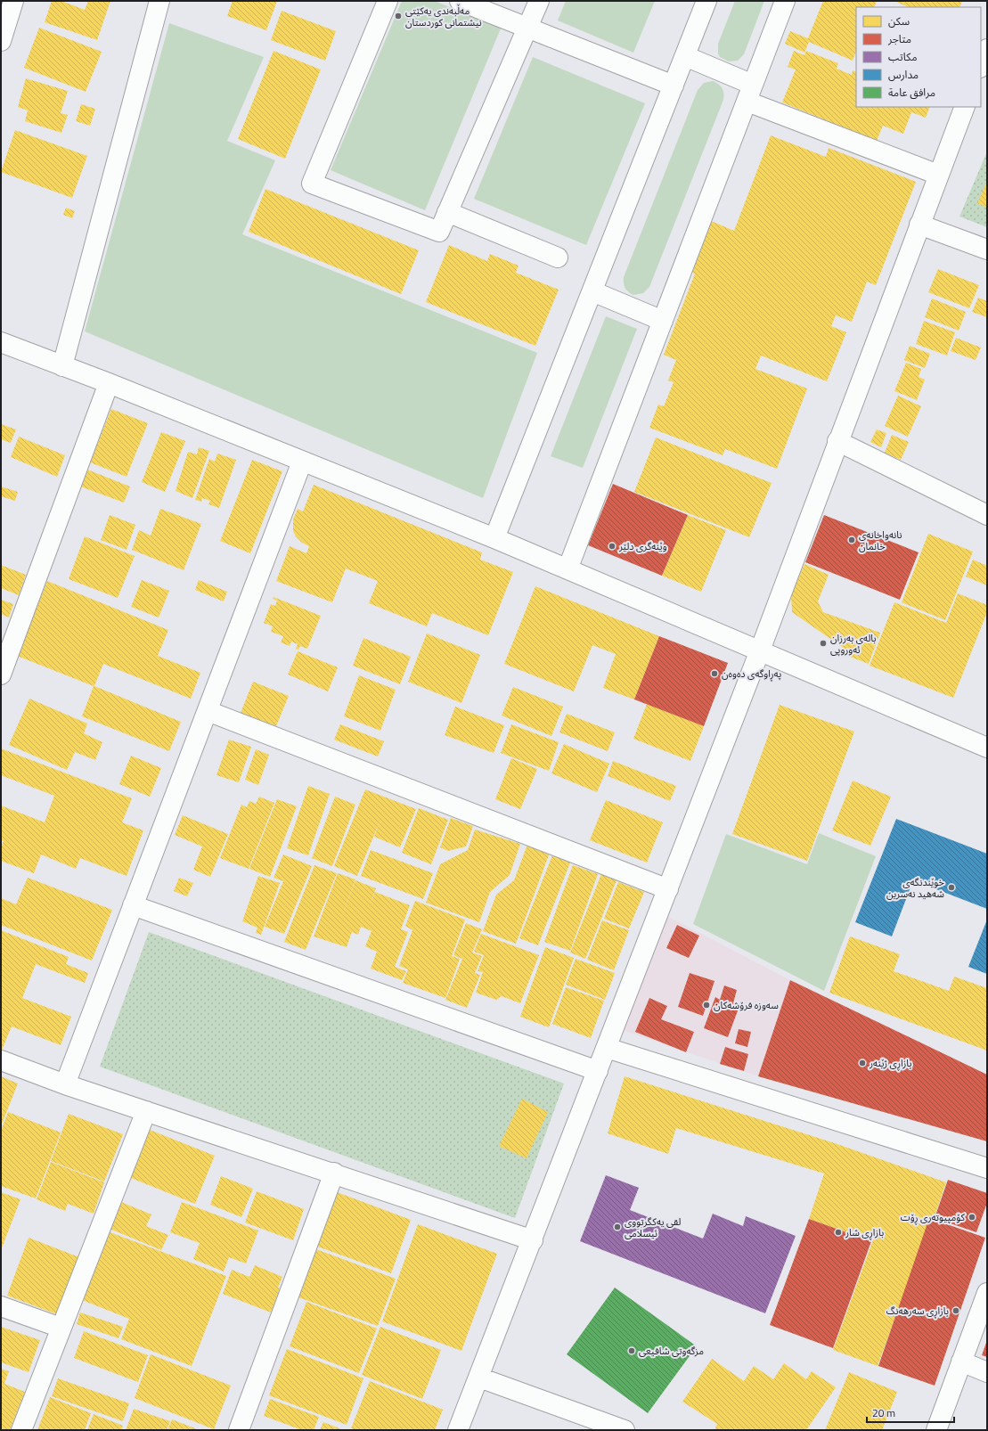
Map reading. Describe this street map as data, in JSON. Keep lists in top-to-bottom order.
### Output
{
  "places": [
    "مەڵبەندی یەکێتی نیشتمانی کوردستان",
    "نانەواخانەی خانمان",
    "وێنەگری دلێر",
    "بالەی بەرزان ئەوروپی",
    "پەڕاوگەی دەوەن",
    "خوێندنگەی شەهید نەسرین",
    "سەوزە فرۆشەکان",
    "بازاڕی ژێنەر",
    "کۆمپیوتەری ڕۆت",
    "لقی یەکگرتووی ئیسلامی",
    "بازاڕی شار",
    "بازاڕی سەرهەنگ",
    "مزگەوتی شافیعی"
  ],
  "legend": [
    "سكن",
    "متاجر",
    "مكاتب",
    "مدارس",
    "مرافق عامة"
  ],
  "scale_bar": "20 m"
}
